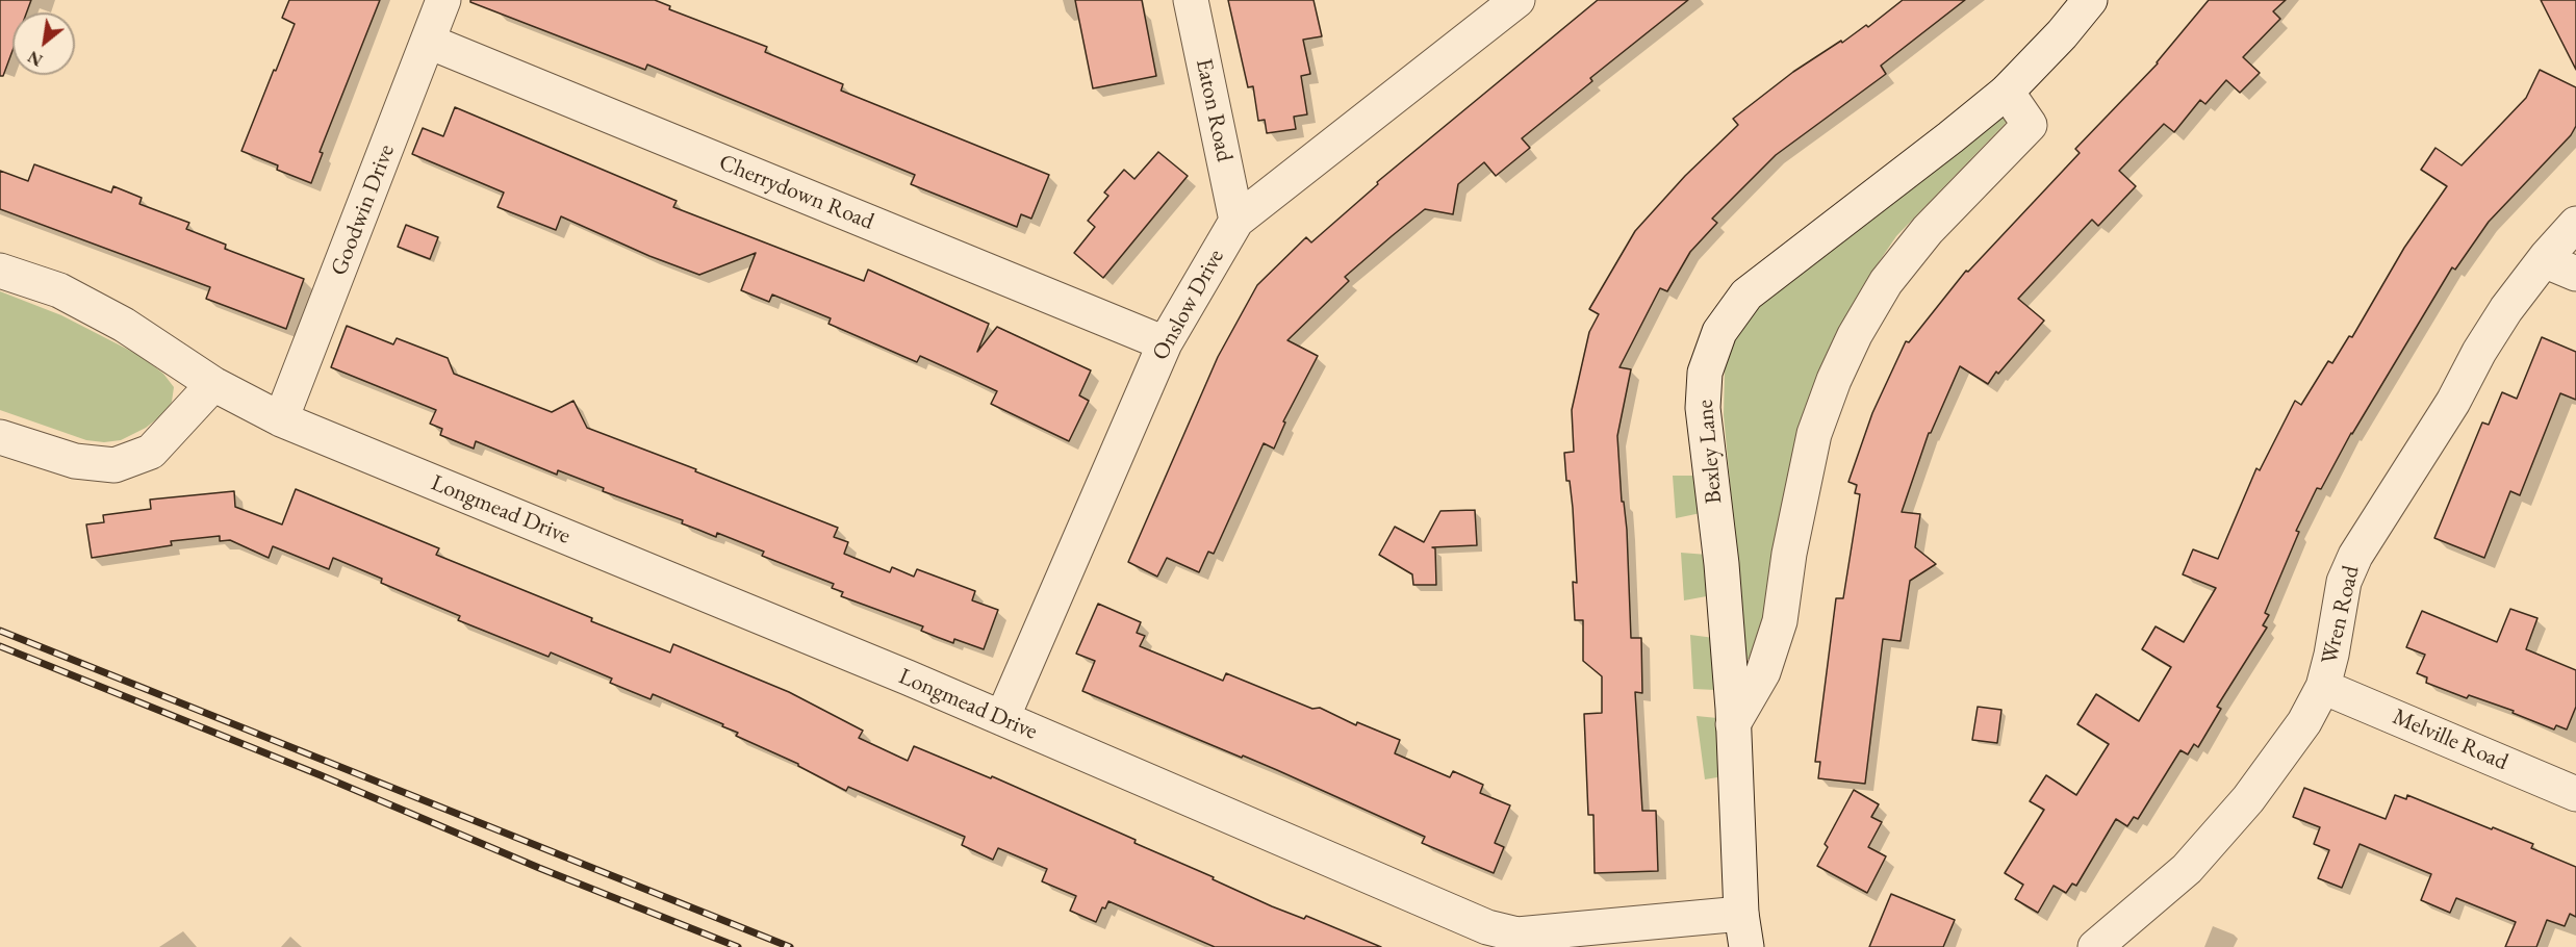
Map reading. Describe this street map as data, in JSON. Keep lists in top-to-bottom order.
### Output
{
  "streets": {
    "street": [
      "Eaton Road",
      "Cherrydown Road",
      "Goodwin Drive",
      "Onslow Drive",
      "Bexley Lane",
      "Longmead Drive",
      "Wren Road",
      "Melville Road"
    ]
  },
  "crossings": [
    ["Eaton Road", "Onslow Drive"],
    ["Cherrydown Road", "Goodwin Drive"],
    ["Cherrydown Road", "Onslow Drive"],
    ["Goodwin Drive", "Longmead Drive"],
    ["Onslow Drive", "Longmead Drive"],
    ["Bexley Lane", "Longmead Drive"],
    ["Wren Road", "Melville Road"]
  ],
  "north": "bottom left"
}
